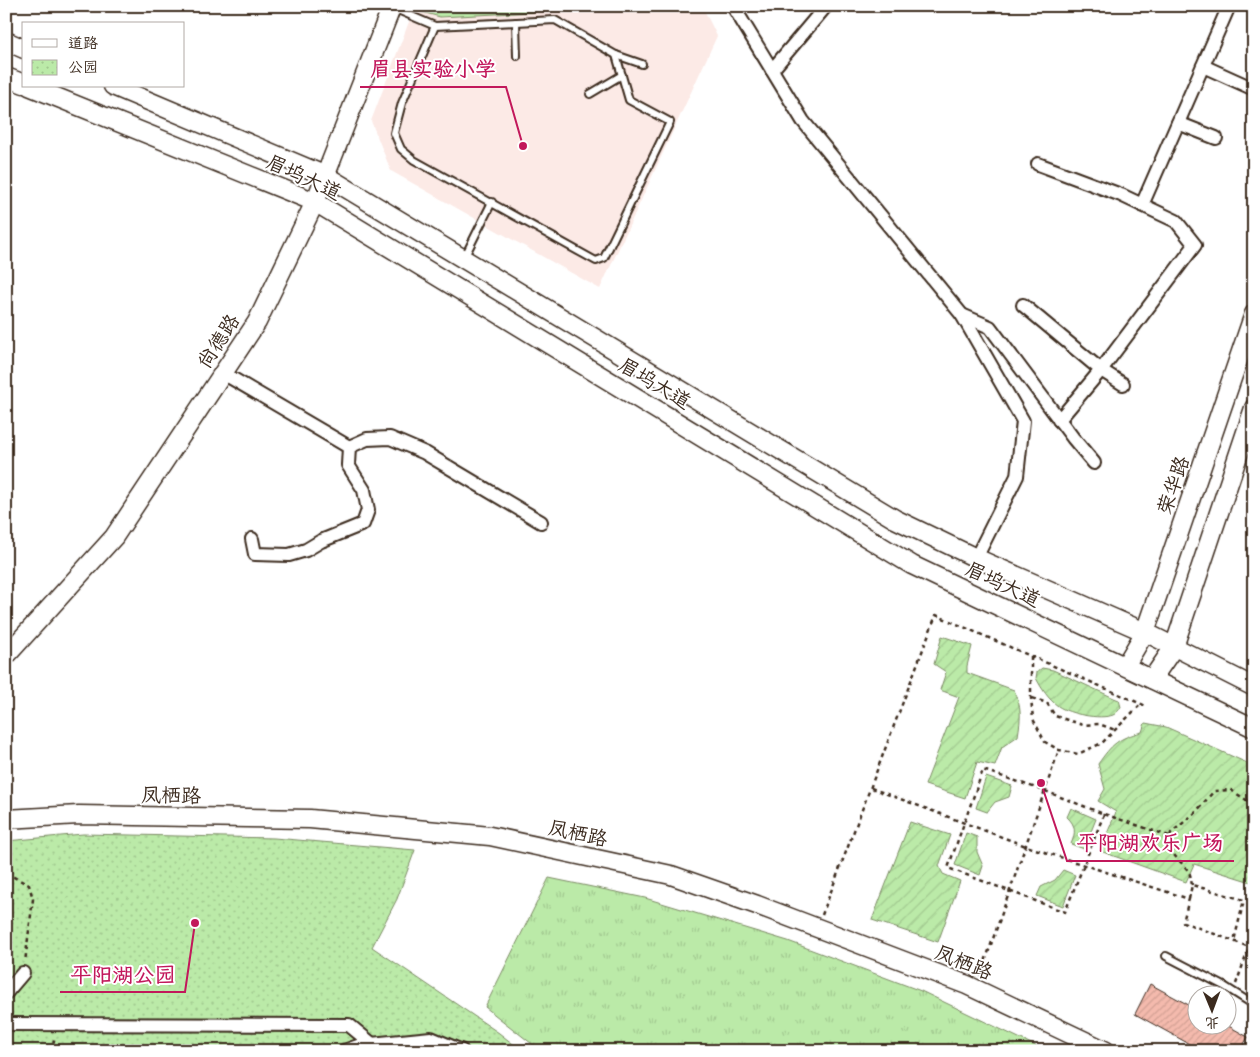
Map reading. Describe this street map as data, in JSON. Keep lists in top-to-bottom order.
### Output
{
  "streets": {
    "main road": [
      "眉坞大道",
      "尚德路",
      "荣华路",
      "凤栖路"
    ]
  },
  "crossings": [
    ["眉坞大道", "尚德路"],
    ["眉坞大道", "荣华路"]
  ],
  "places": ["眉县实验小学", "平阳湖欢乐广场", "平阳湖公园"],
  "legend": ["道路", "公园"],
  "north": "bottom"
}
